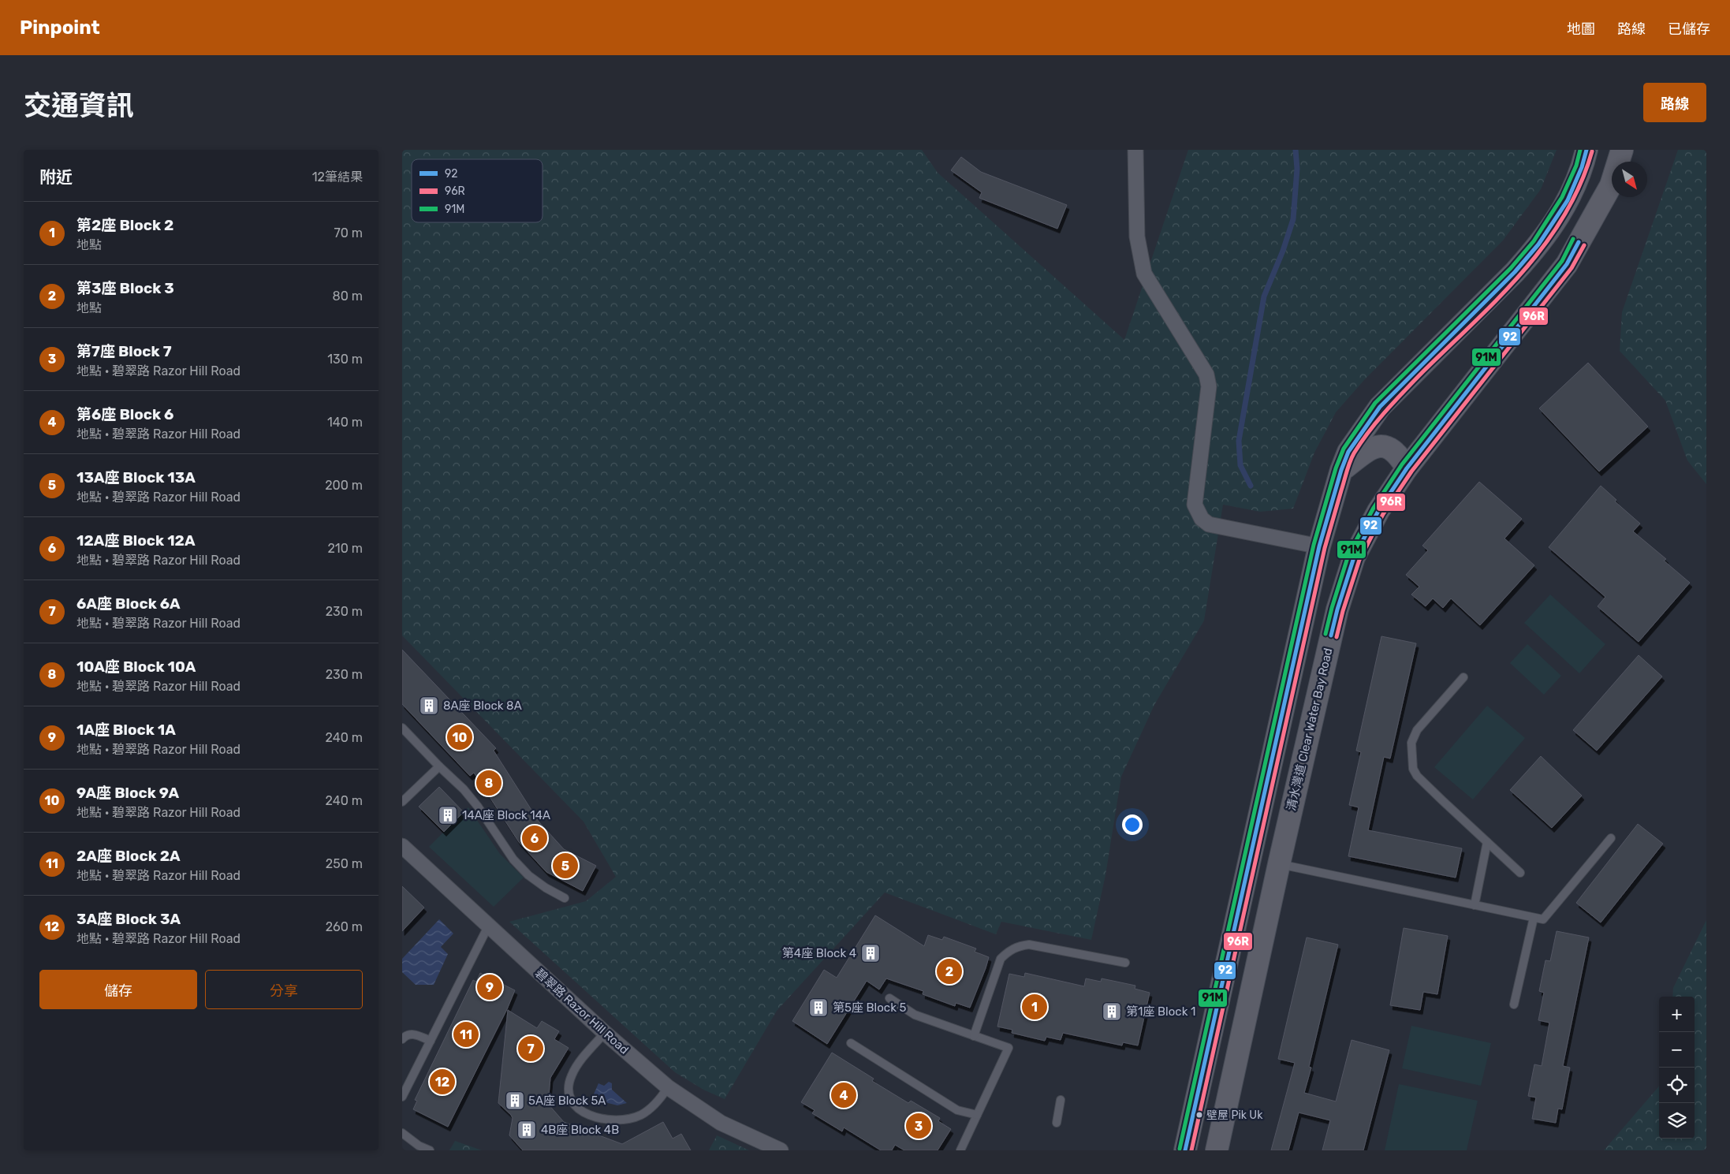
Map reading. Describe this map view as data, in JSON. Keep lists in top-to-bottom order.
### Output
{
  "streets": {
    "main road": ["清水灣道 Clear Water Bay Road"],
    "street": ["碧翠路 Razor Hill Road"]
  },
  "places": {
    "building": [
      "8A座 Block 8A",
      "14A座 Block 14A",
      "第4座 Block 4",
      "第5座 Block 5",
      "第1座 Block 1",
      "5A座 Block 5A",
      "4B座 Block 4B"
    ],
    "other": ["壁屋 Pik Uk"]
  },
  "lines": ["transit line 92", "transit line 91M", "transit line 96R"],
  "legend": ["92", "96R", "91M"],
  "north": "bottom right",
  "page": {
    "header": "Pinpoint",
    "nav": ["地圖", "路線", "已儲存"],
    "title": "交通資訊",
    "buttons": [
      "路線",
      ["儲存", "分享"]
    ],
    "heading": ["附近", "12筆結果"],
    "list": [
      {
        "mark": "1",
        "name": "第2座 Block 2",
        "note": "地點",
        "value": "70 m"
      },
      {
        "mark": "2",
        "name": "第3座 Block 3",
        "note": "地點",
        "value": "80 m"
      },
      {
        "mark": "3",
        "name": "第7座 Block 7",
        "note": "地點 · 碧翠路 Razor Hill Road",
        "value": "130 m"
      },
      {
        "mark": "4",
        "name": "第6座 Block 6",
        "note": "地點 · 碧翠路 Razor Hill Road",
        "value": "140 m"
      },
      {
        "mark": "5",
        "name": "13A座 Block 13A",
        "note": "地點 · 碧翠路 Razor Hill Road",
        "value": "200 m"
      },
      {
        "mark": "6",
        "name": "12A座 Block 12A",
        "note": "地點 · 碧翠路 Razor Hill Road",
        "value": "210 m"
      },
      {
        "mark": "7",
        "name": "6A座 Block 6A",
        "note": "地點 · 碧翠路 Razor Hill Road",
        "value": "230 m"
      },
      {
        "mark": "8",
        "name": "10A座 Block 10A",
        "note": "地點 · 碧翠路 Razor Hill Road",
        "value": "230 m"
      },
      {
        "mark": "9",
        "name": "1A座 Block 1A",
        "note": "地點 · 碧翠路 Razor Hill Road",
        "value": "240 m"
      },
      {
        "mark": "10",
        "name": "9A座 Block 9A",
        "note": "地點 · 碧翠路 Razor Hill Road",
        "value": "240 m"
      },
      {
        "mark": "11",
        "name": "2A座 Block 2A",
        "note": "地點 · 碧翠路 Razor Hill Road",
        "value": "250 m"
      },
      {
        "mark": "12",
        "name": "3A座 Block 3A",
        "note": "地點 · 碧翠路 Razor Hill Road",
        "value": "260 m"
      }
    ],
    "pins": [
      "10",
      "8",
      "6",
      "5",
      "2",
      "9",
      "1",
      "11",
      "7",
      "12",
      "4",
      "3"
    ],
    "map_buttons": ["+", "−"]
  }
}
